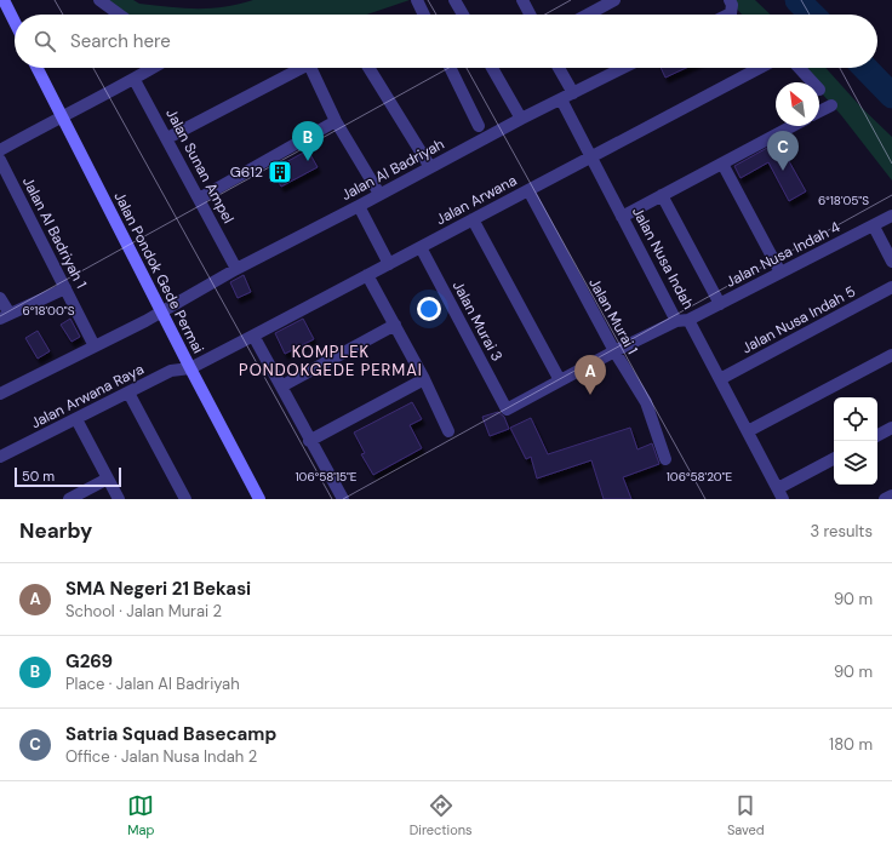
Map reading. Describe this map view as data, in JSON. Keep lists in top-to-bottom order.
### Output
{
  "streets": {
    "street": [
      "Jalan Sunan Ampel",
      "Jalan Al Badriyah",
      "Jalan Arwana",
      "Jalan Al Badriyah 1",
      "Jalan Nusa Indah 4",
      "Jalan Nusa Indah",
      "Jalan Pondok Gede Permai",
      "Jalan Murai 1",
      "Jalan Nusa Indah 5",
      "Jalan Murai 3",
      "Jalan Arwana Raya"
    ]
  },
  "crossings": [
    ["Jalan Sunan Ampel", "Jalan Al Badriyah"],
    ["Jalan Al Badriyah", "Jalan Al Badriyah 1"],
    ["Jalan Al Badriyah", "Jalan Nusa Indah"],
    ["Jalan Al Badriyah", "Jalan Pondok Gede Permai"],
    ["Jalan Arwana", "Jalan Nusa Indah"],
    ["Jalan Arwana", "Jalan Pondok Gede Permai"],
    ["Jalan Arwana", "Jalan Murai 1"],
    ["Jalan Arwana", "Jalan Murai 3"],
    ["Jalan Arwana", "Jalan Arwana Raya"],
    ["Jalan Nusa Indah 4", "Jalan Nusa Indah"],
    ["Jalan Nusa Indah 4", "Jalan Murai 1"],
    ["Jalan Nusa Indah 4", "Jalan Murai 3"],
    ["Jalan Nusa Indah", "Jalan Nusa Indah 5"],
    ["Jalan Pondok Gede Permai", "Jalan Arwana Raya"]
  ],
  "districts": ["KOMPLEK PONDOKGEDE PERMAI"],
  "places": {
    "building": ["G612"]
  },
  "scale_bar": "50 m",
  "north": "top left",
  "page": {
    "search": "Search here",
    "pins": ["B", "C", "A"],
    "scale": "50 m",
    "heading": ["Nearby", "3 results"],
    "list": [
      {
        "mark": "A",
        "name": "SMA Negeri 21 Bekasi",
        "note": "School · Jalan Murai 2",
        "value": "90 m"
      },
      {
        "mark": "B",
        "name": "G269",
        "note": "Place · Jalan Al Badriyah",
        "value": "90 m"
      },
      {
        "mark": "C",
        "name": "Satria Squad Basecamp",
        "note": "Office · Jalan Nusa Indah 2",
        "value": "180 m"
      }
    ],
    "nav": ["Map", "Directions", "Saved"]
  },
  "coordinates": [
    "6°18'05\"S",
    "6°18'00\"S",
    "106°58'15\"E",
    "106°58'20\"E"
  ]
}
